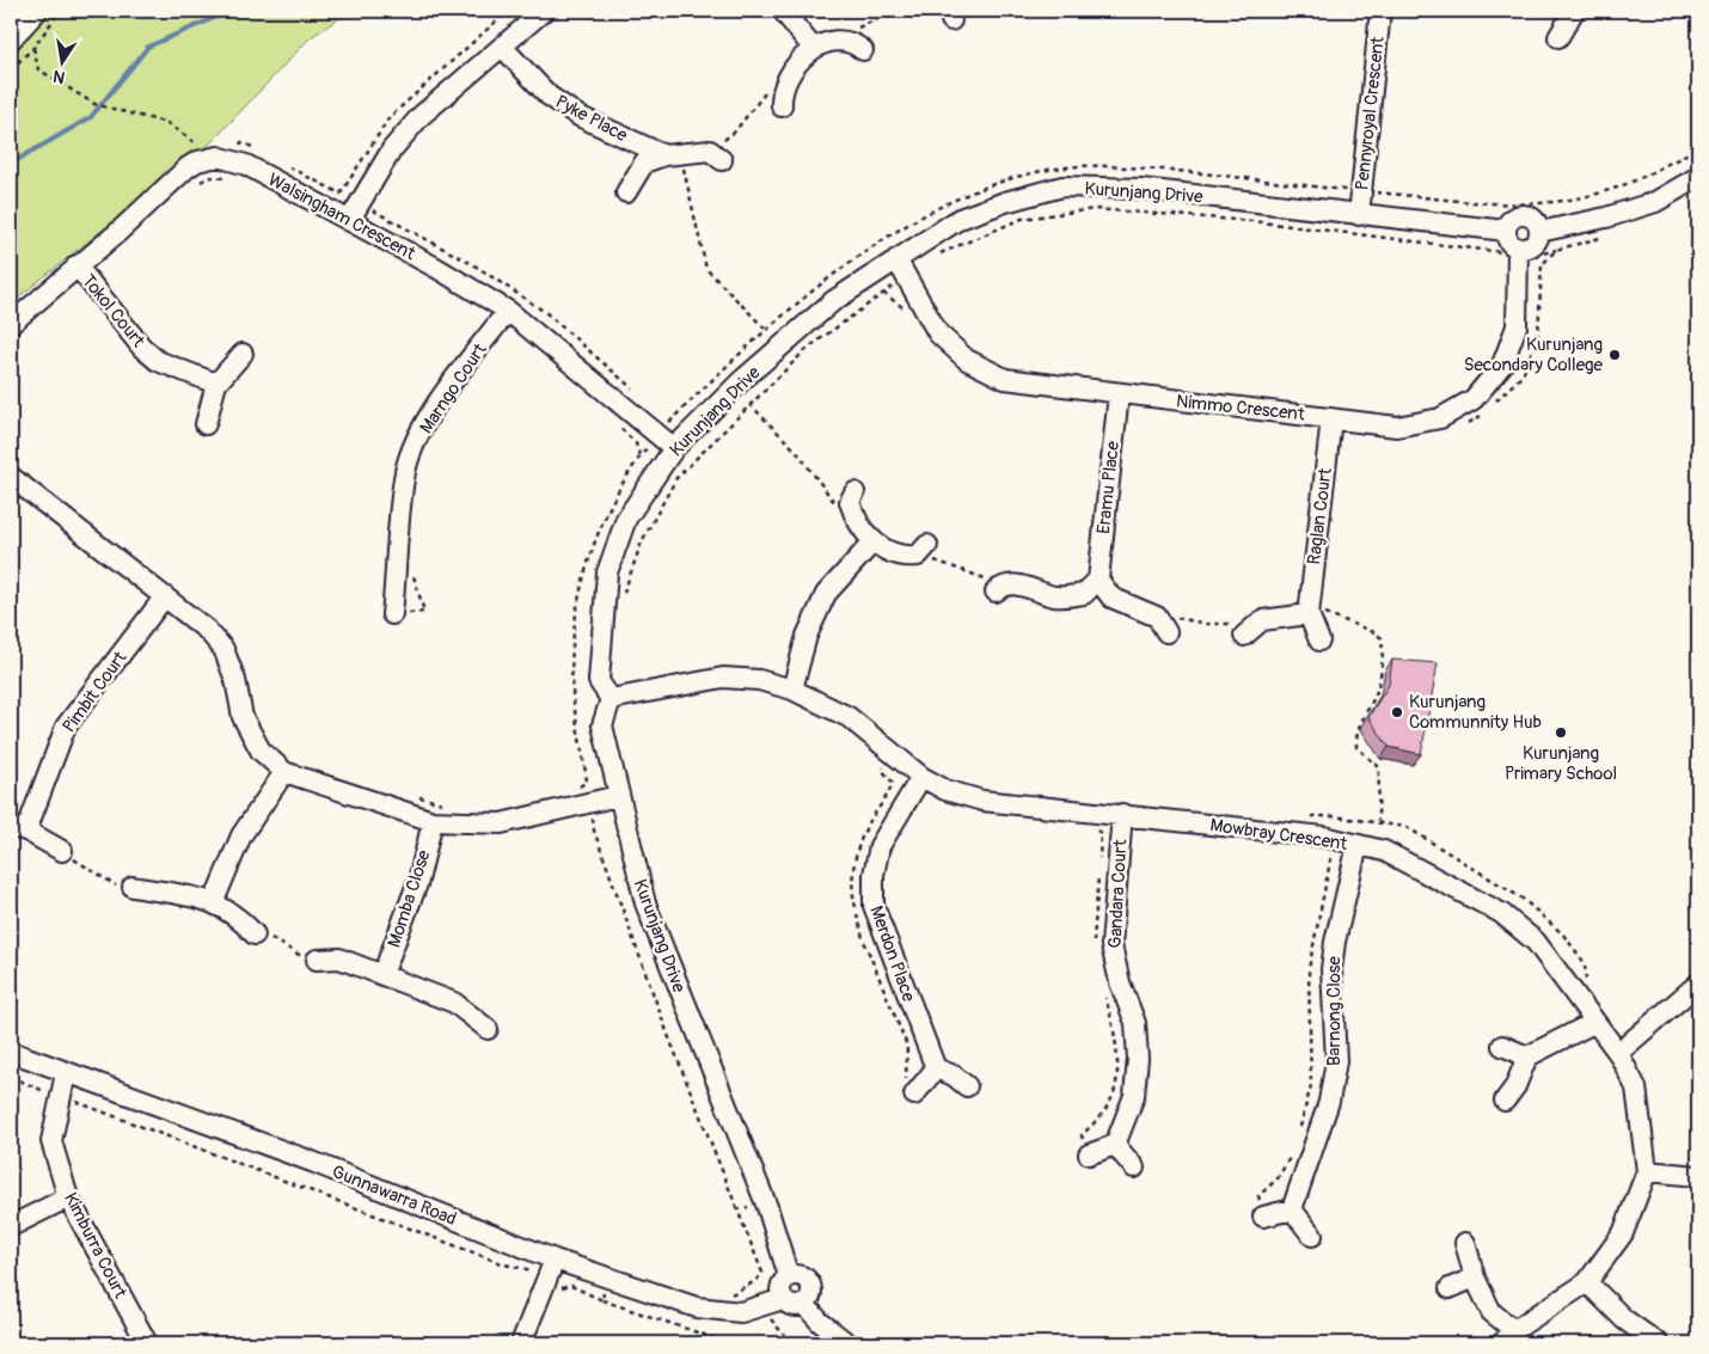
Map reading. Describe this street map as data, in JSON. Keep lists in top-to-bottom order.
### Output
{
  "streets": {
    "street": [
      "Pennyroyal Crescent",
      "Pyke Place",
      "Kurunjang Drive",
      "Walsingham Crescent",
      "Tokol Court",
      "Marngo Court",
      "Nimmo Crescent",
      "Eramu Place",
      "Raglan Court",
      "Pimbit Court",
      "Mowbray Crescent",
      "Gandara Court",
      "Momba Close",
      "Merdon Place",
      "Barnong Close",
      "Gunnawarra Road",
      "Kimburra Court"
    ]
  },
  "crossings": [
    ["Pennyroyal Crescent", "Kurunjang Drive"],
    ["Kurunjang Drive", "Walsingham Crescent"],
    ["Kurunjang Drive", "Nimmo Crescent"],
    ["Kurunjang Drive", "Mowbray Crescent"],
    ["Kurunjang Drive", "Gunnawarra Road"],
    ["Walsingham Crescent", "Tokol Court"],
    ["Walsingham Crescent", "Marngo Court"],
    ["Nimmo Crescent", "Eramu Place"],
    ["Nimmo Crescent", "Raglan Court"],
    ["Mowbray Crescent", "Gandara Court"],
    ["Mowbray Crescent", "Merdon Place"],
    ["Mowbray Crescent", "Barnong Close"],
    ["Gunnawarra Road", "Kimburra Court"]
  ],
  "places": ["Kurunjang Secondary College", "Kurunjang Communnity Hub", "Kurunjang Primary School"],
  "north": "bottom"
}
